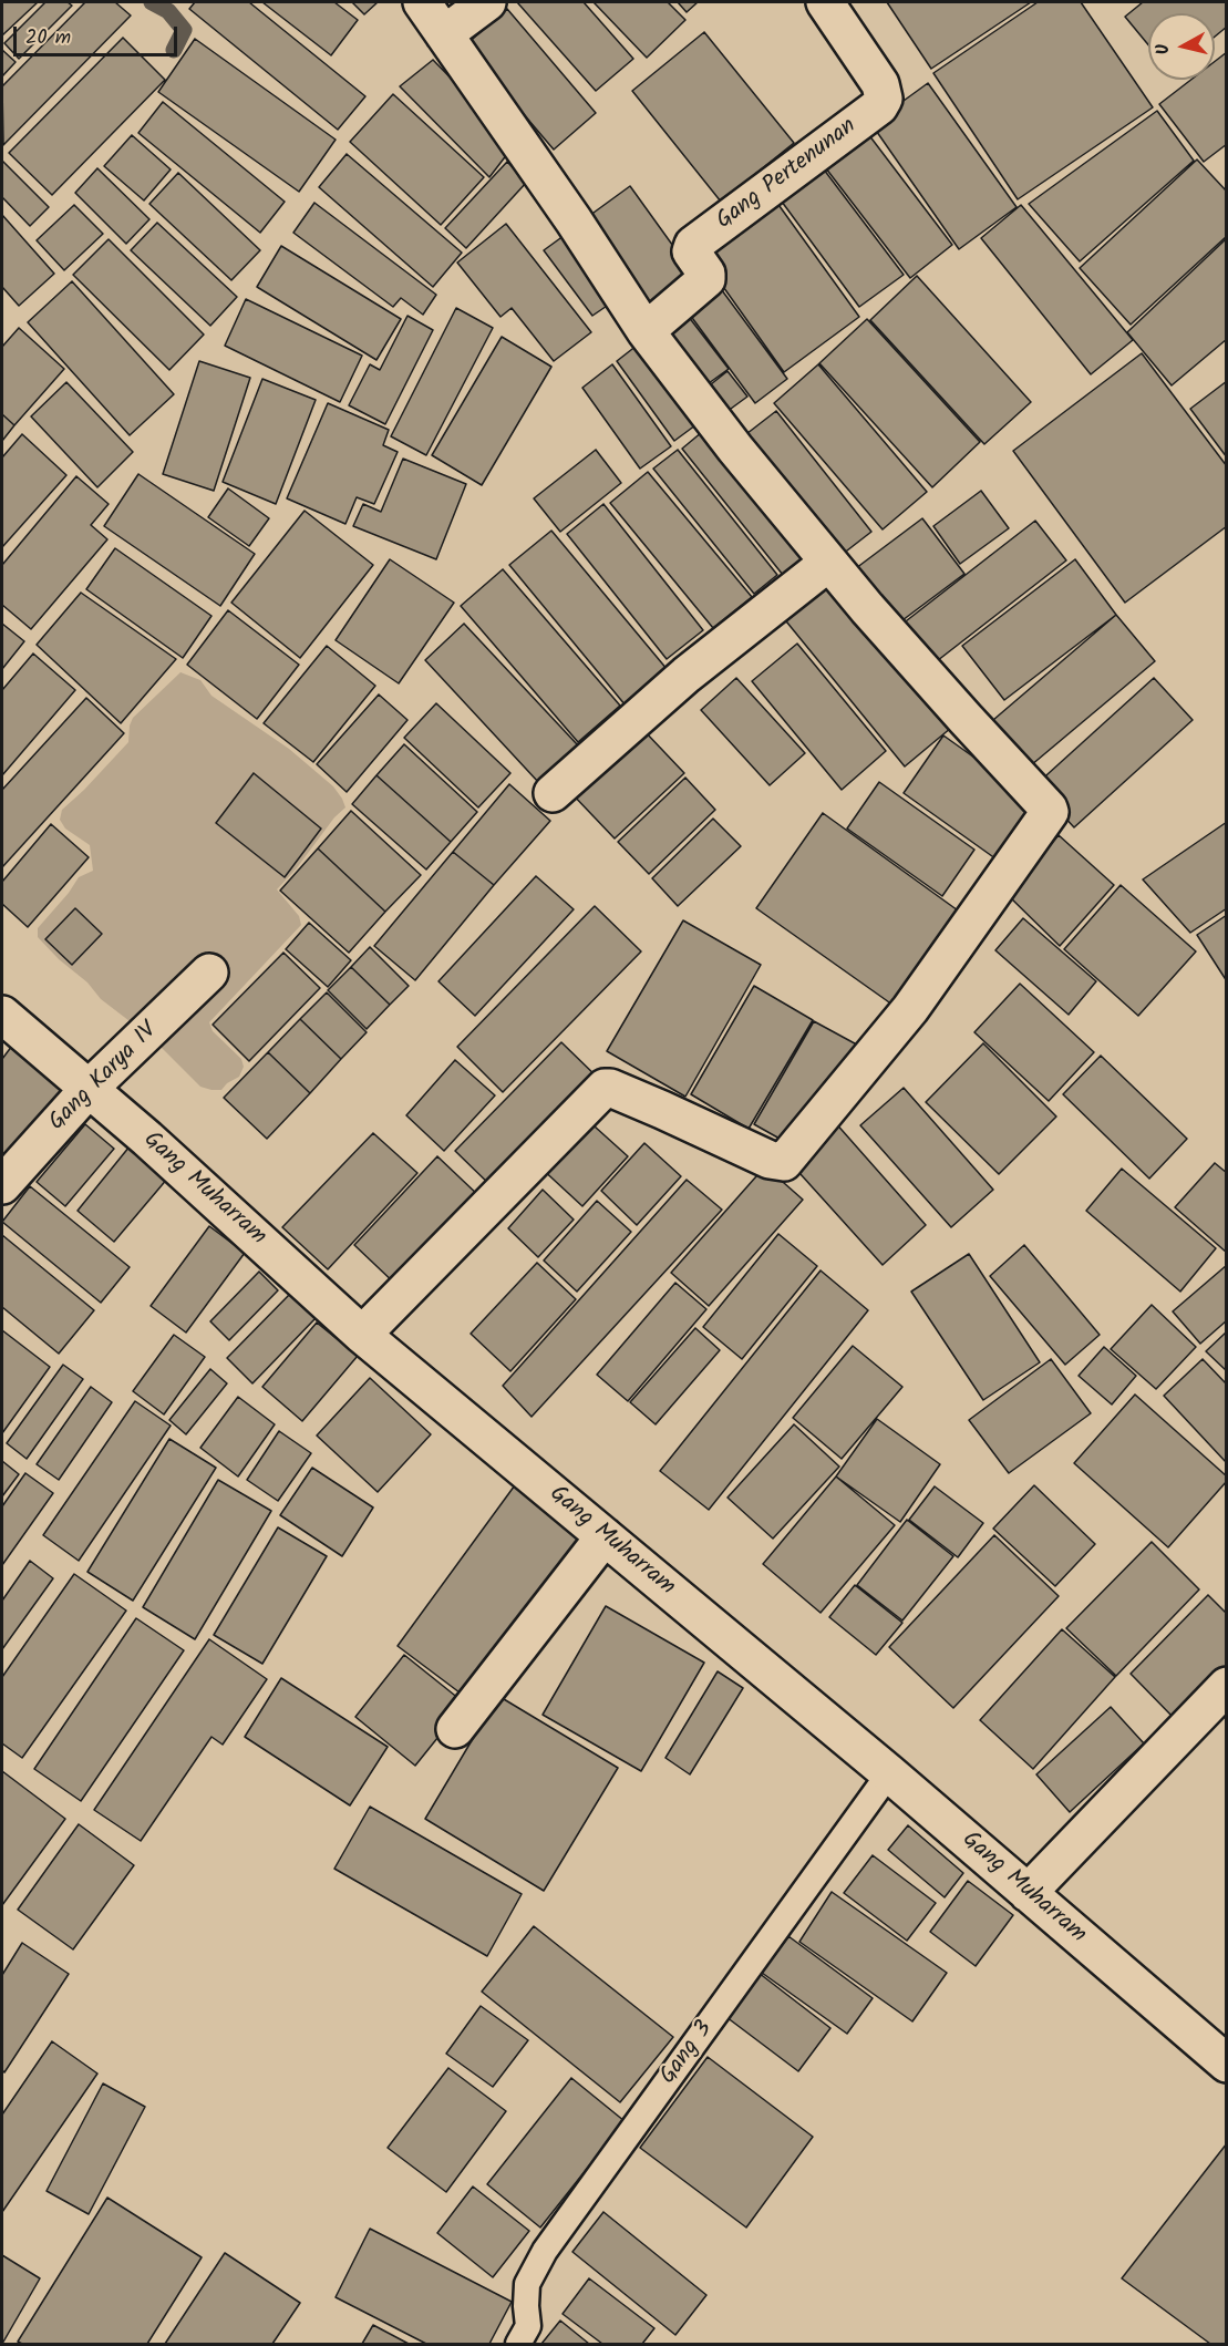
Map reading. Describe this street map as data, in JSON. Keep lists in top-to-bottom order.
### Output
{
  "streets": {
    "street": ["Gang Pertenunan", "Gang Karya IV", "Gang Muharram"],
    "lane": ["Gang 3"]
  },
  "crossings": [
    ["Gang Karya IV", "Gang Muharram"],
    ["Gang Muharram", "Gang 3"]
  ],
  "scale_bar": "20 m",
  "north": "left"
}
